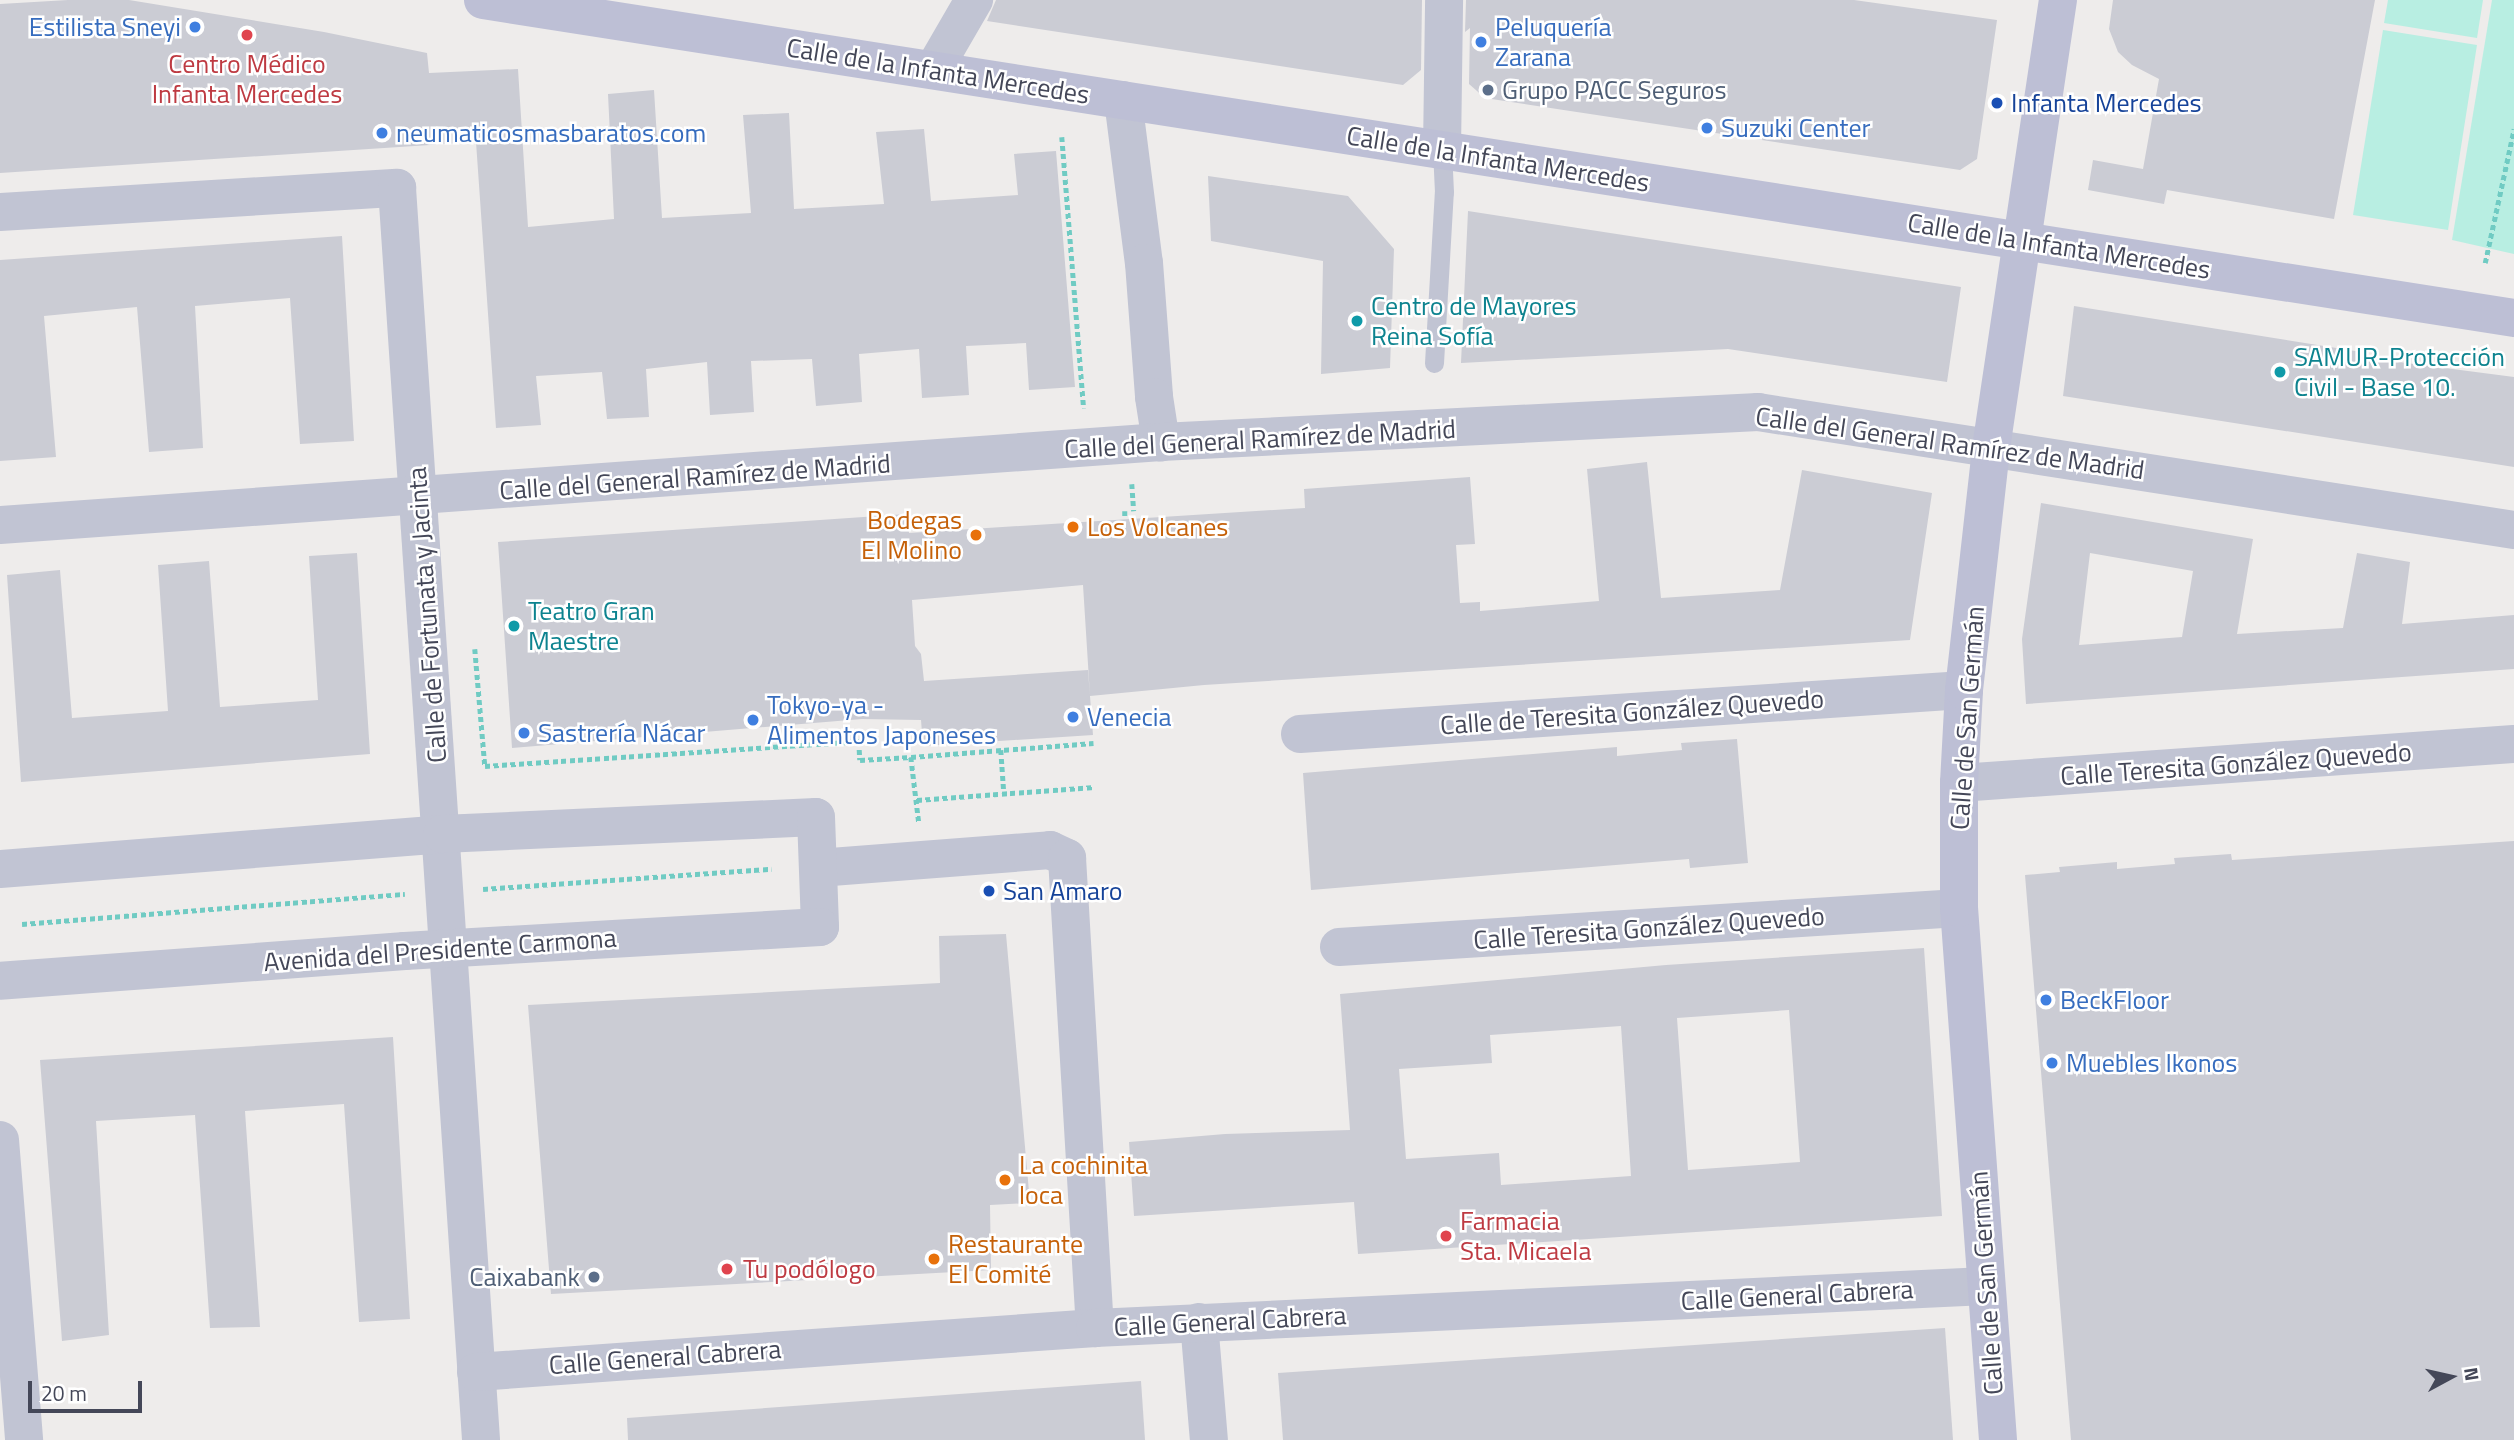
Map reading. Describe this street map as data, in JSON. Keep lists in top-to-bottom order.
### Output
{
  "streets": {
    "street": [
      "Calle de la Infanta Mercedes",
      "Calle del General Ramírez de Madrid",
      "Calle de Fortunata y Jacinta",
      "Calle de Teresita González Quevedo",
      "Calle de San Germán",
      "Calle Teresita González Quevedo",
      "Avenida del Presidente Carmona",
      "Calle General Cabrera"
    ]
  },
  "crossings": [
    ["Calle de la Infanta Mercedes", "Calle de San Germán"],
    ["Calle del General Ramírez de Madrid", "Calle de Fortunata y Jacinta"],
    ["Calle del General Ramírez de Madrid", "Calle de San Germán"],
    ["Calle de Fortunata y Jacinta", "Avenida del Presidente Carmona"],
    ["Calle de Fortunata y Jacinta", "Calle General Cabrera"],
    ["Calle de Teresita González Quevedo", "Calle de San Germán"],
    ["Calle de San Germán", "Calle Teresita González Quevedo"],
    ["Calle de San Germán", "Calle General Cabrera"]
  ],
  "places": [
    "Estilista Sneyi",
    "Centro Médico Infanta Mercedes",
    "Peluquería Zarana",
    "Grupo PACC Seguros",
    "Infanta Mercedes",
    "Suzuki Center",
    "neumaticosmasbaratos.com",
    "Centro de Mayores Reina Sofía",
    "SAMUR-Protección Civil - Base 10.",
    "Los Volcanes",
    "Bodegas El Molino",
    "Teatro Gran Maestre",
    "Venecia",
    "Tokyo-ya - Alimentos Japoneses",
    "Sastrería Nácar",
    "San Amaro",
    "BeckFloor",
    "Muebles Ikonos",
    "La cochinita loca",
    "Farmacia Sta. Micaela",
    "Restaurante El Comité",
    "Tu podólogo",
    "Caixabank"
  ],
  "scale_bar": "20 m",
  "north": "right"
}
